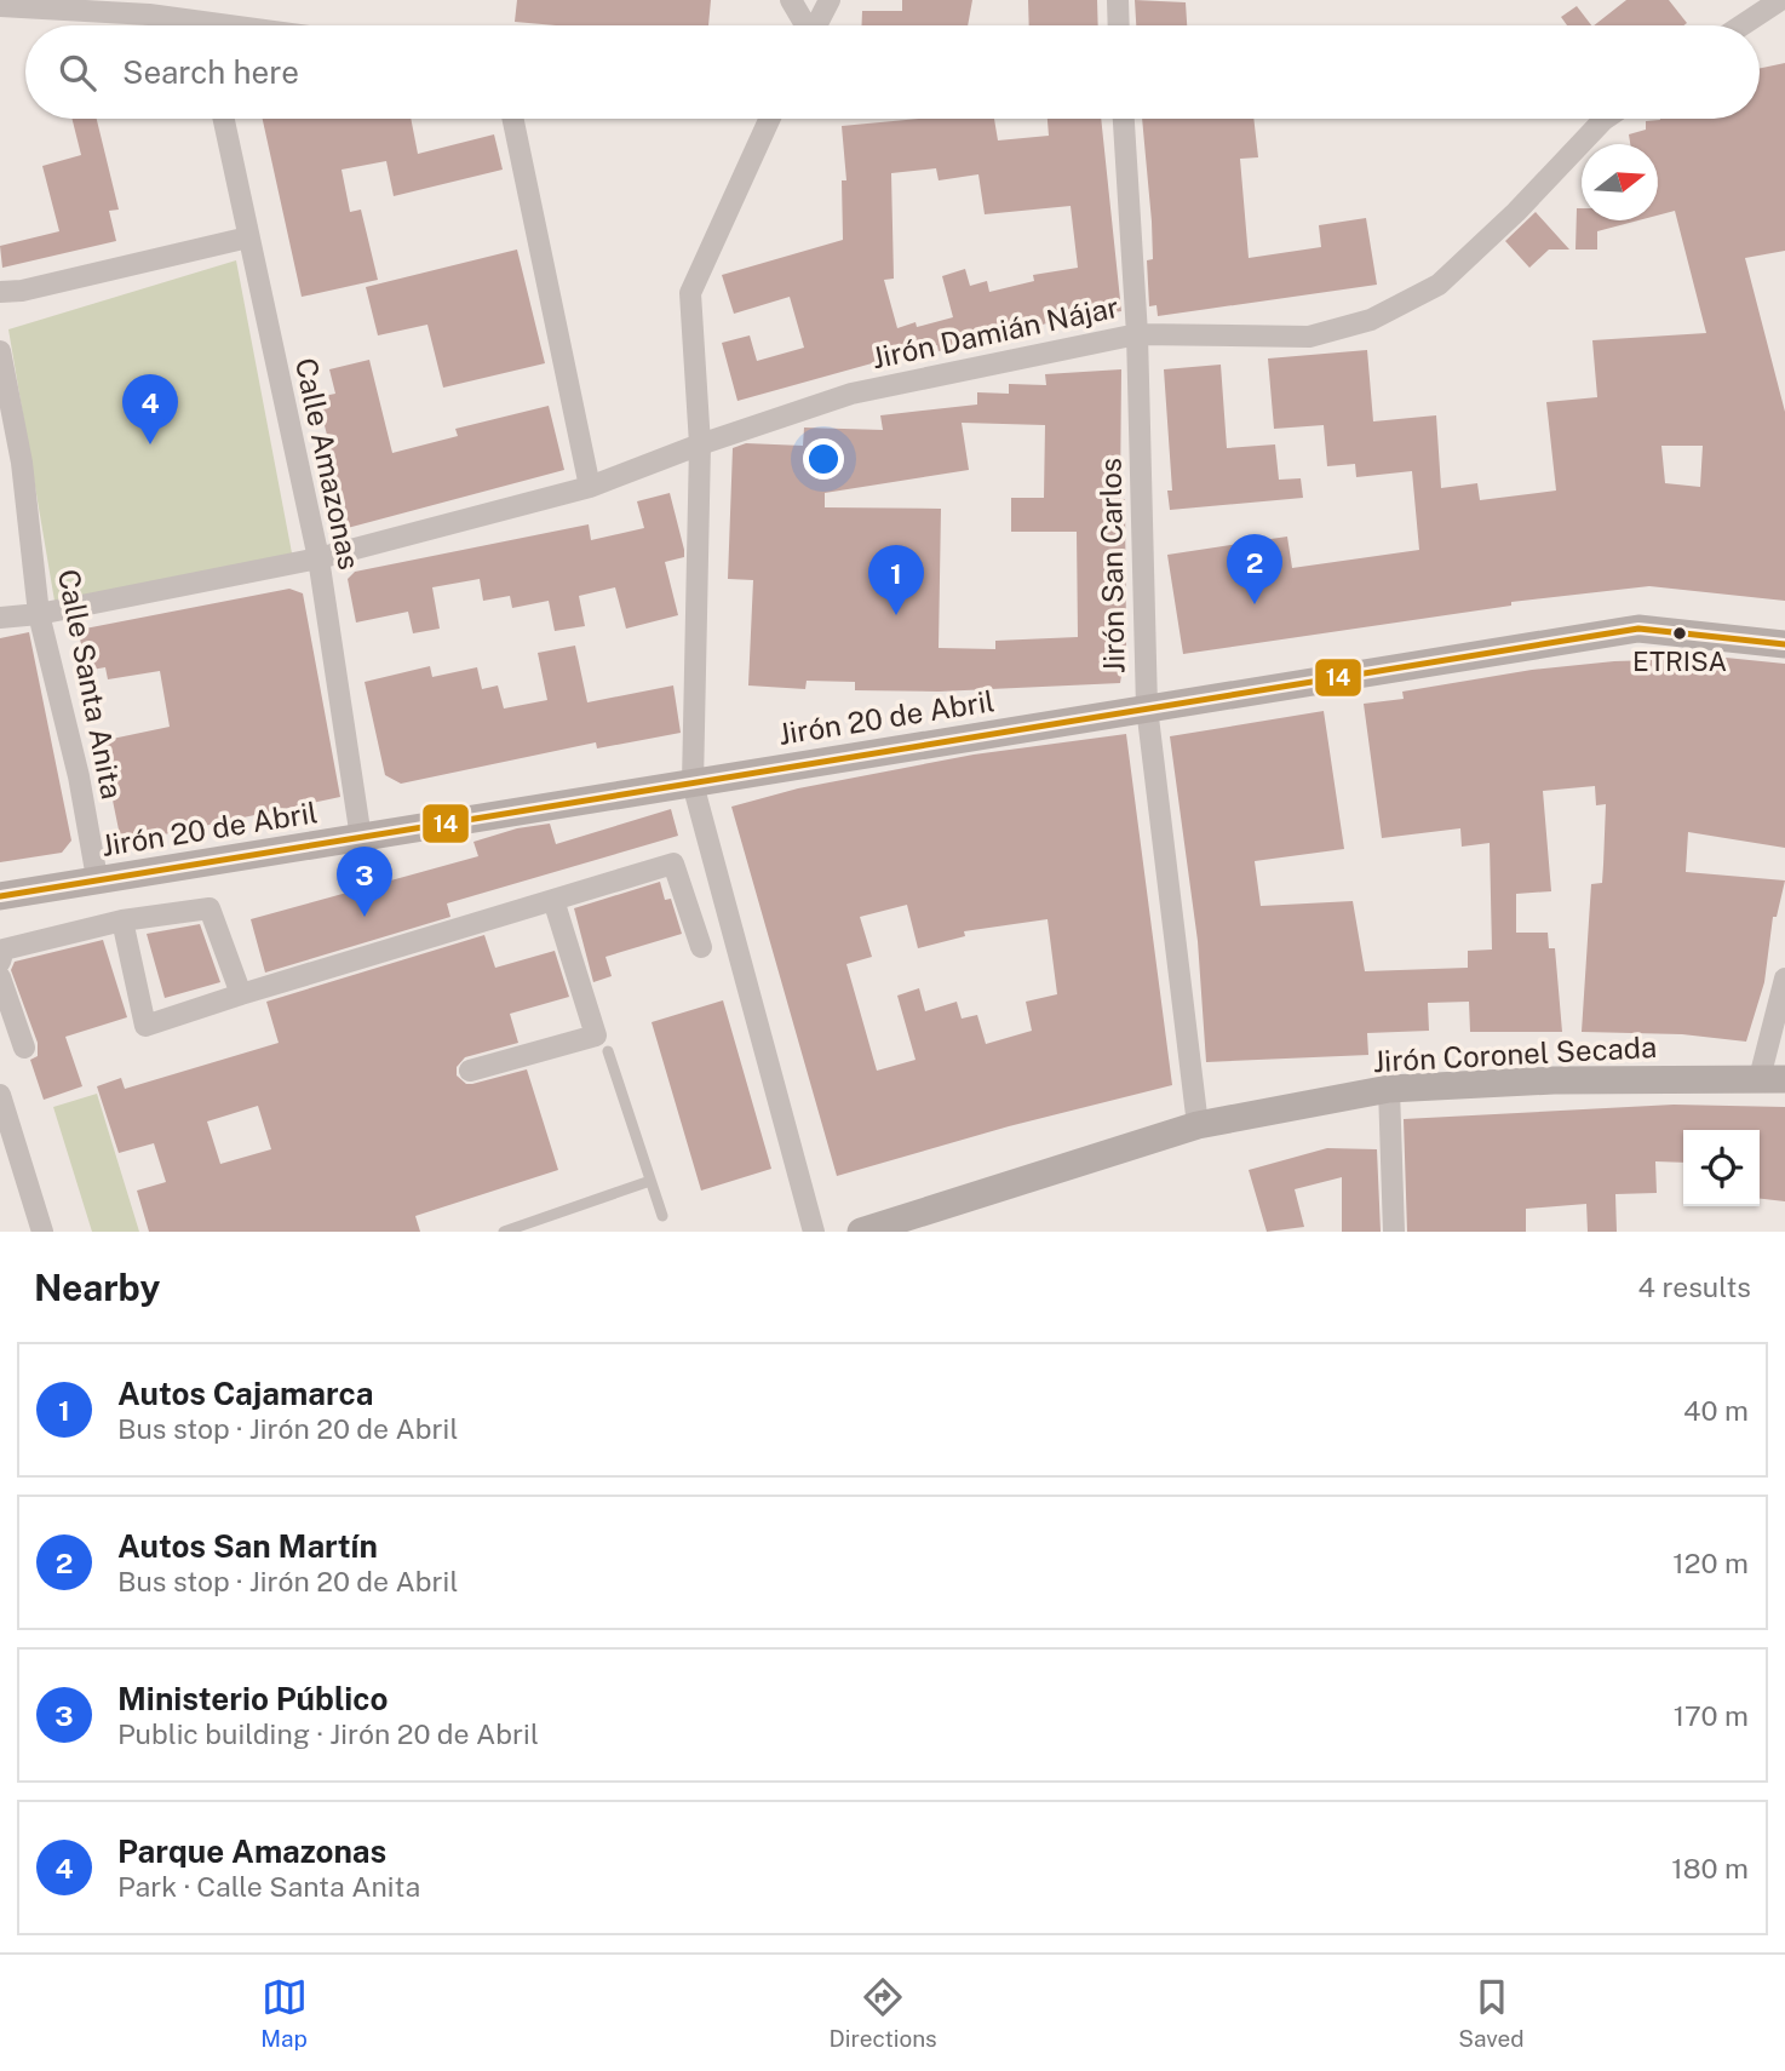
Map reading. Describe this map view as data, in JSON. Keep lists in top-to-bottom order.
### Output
{
  "streets": {
    "main road": ["Jirón 20 de Abril", "Jirón Coronel Secada"],
    "street": [
      "Jirón Damián Nájar",
      "Calle Amazonas",
      "Jirón San Carlos",
      "Calle Santa Anita"
    ]
  },
  "crossings": [
    ["Jirón Damián Nájar", "Calle Amazonas"],
    ["Jirón Damián Nájar", "Jirón San Carlos"],
    ["Jirón Damián Nájar", "Calle Santa Anita"],
    ["Calle Amazonas", "Jirón 20 de Abril"],
    ["Jirón San Carlos", "Jirón 20 de Abril"],
    ["Jirón San Carlos", "Jirón Coronel Secada"],
    ["Calle Santa Anita", "Jirón 20 de Abril"]
  ],
  "places": ["ETRISA"],
  "lines": ["transit line 14"],
  "north": "right",
  "page": {
    "search": "Search here",
    "pins": [
      "4",
      "2",
      "1",
      "3"
    ],
    "heading": ["Nearby", "4 results"],
    "list": [
      {
        "mark": "1",
        "name": "Autos Cajamarca",
        "note": "Bus stop · Jirón 20 de Abril",
        "value": "40 m"
      },
      {
        "mark": "2",
        "name": "Autos San Martín",
        "note": "Bus stop · Jirón 20 de Abril",
        "value": "120 m"
      },
      {
        "mark": "3",
        "name": "Ministerio Público",
        "note": "Public building · Jirón 20 de Abril",
        "value": "170 m"
      },
      {
        "mark": "4",
        "name": "Parque Amazonas",
        "note": "Park · Calle Santa Anita",
        "value": "180 m"
      }
    ],
    "nav": ["Map", "Directions", "Saved"]
  }
}
